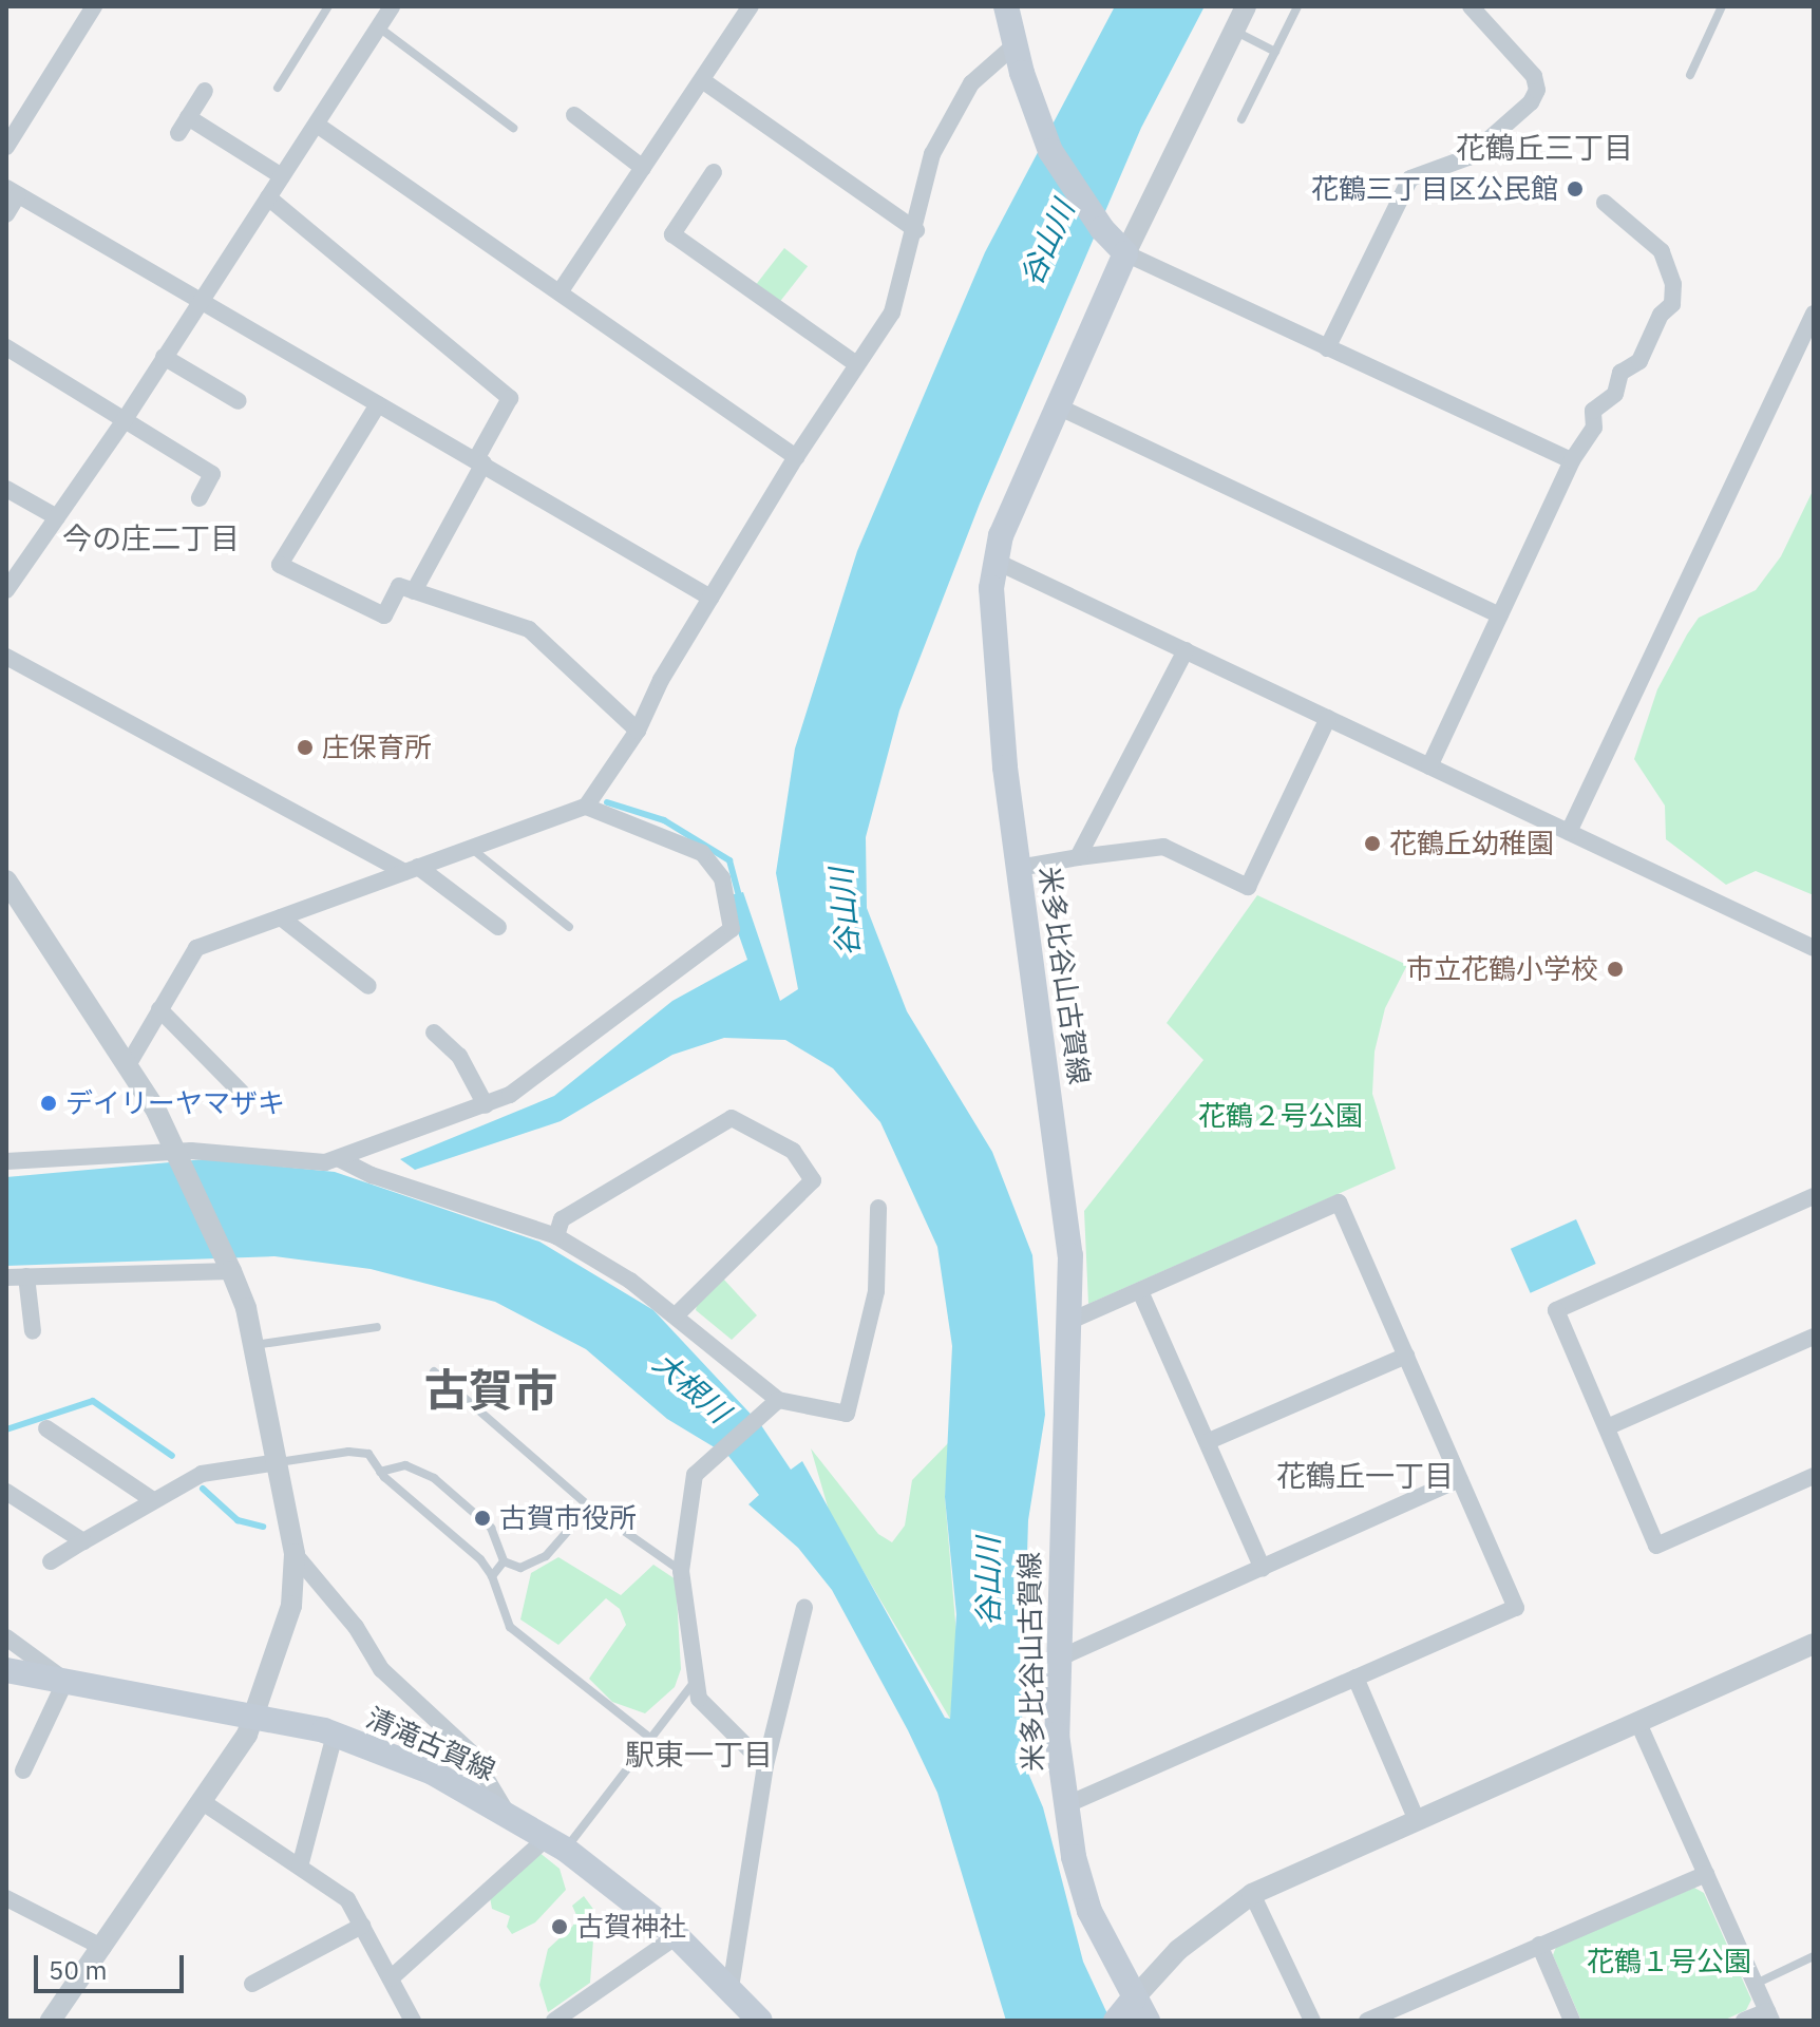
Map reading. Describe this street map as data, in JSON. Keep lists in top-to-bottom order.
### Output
{
  "streets": {
    "main road": ["米多比谷山古賀線", "清滝古賀線"]
  },
  "districts": [
    "花鶴丘三丁目",
    "今の庄二丁目",
    "古賀市",
    "花鶴丘一丁目",
    "駅東一丁目"
  ],
  "water": ["谷山川", "大根川"],
  "parks": ["花鶴２号公園", "花鶴１号公園"],
  "places": [
    "花鶴三丁目区公民館",
    "庄保育所",
    "花鶴丘幼稚園",
    "市立花鶴小学校",
    "デイリーヤマザキ",
    "古賀市役所",
    "古賀神社"
  ],
  "scale_bar": "50 m"
}
